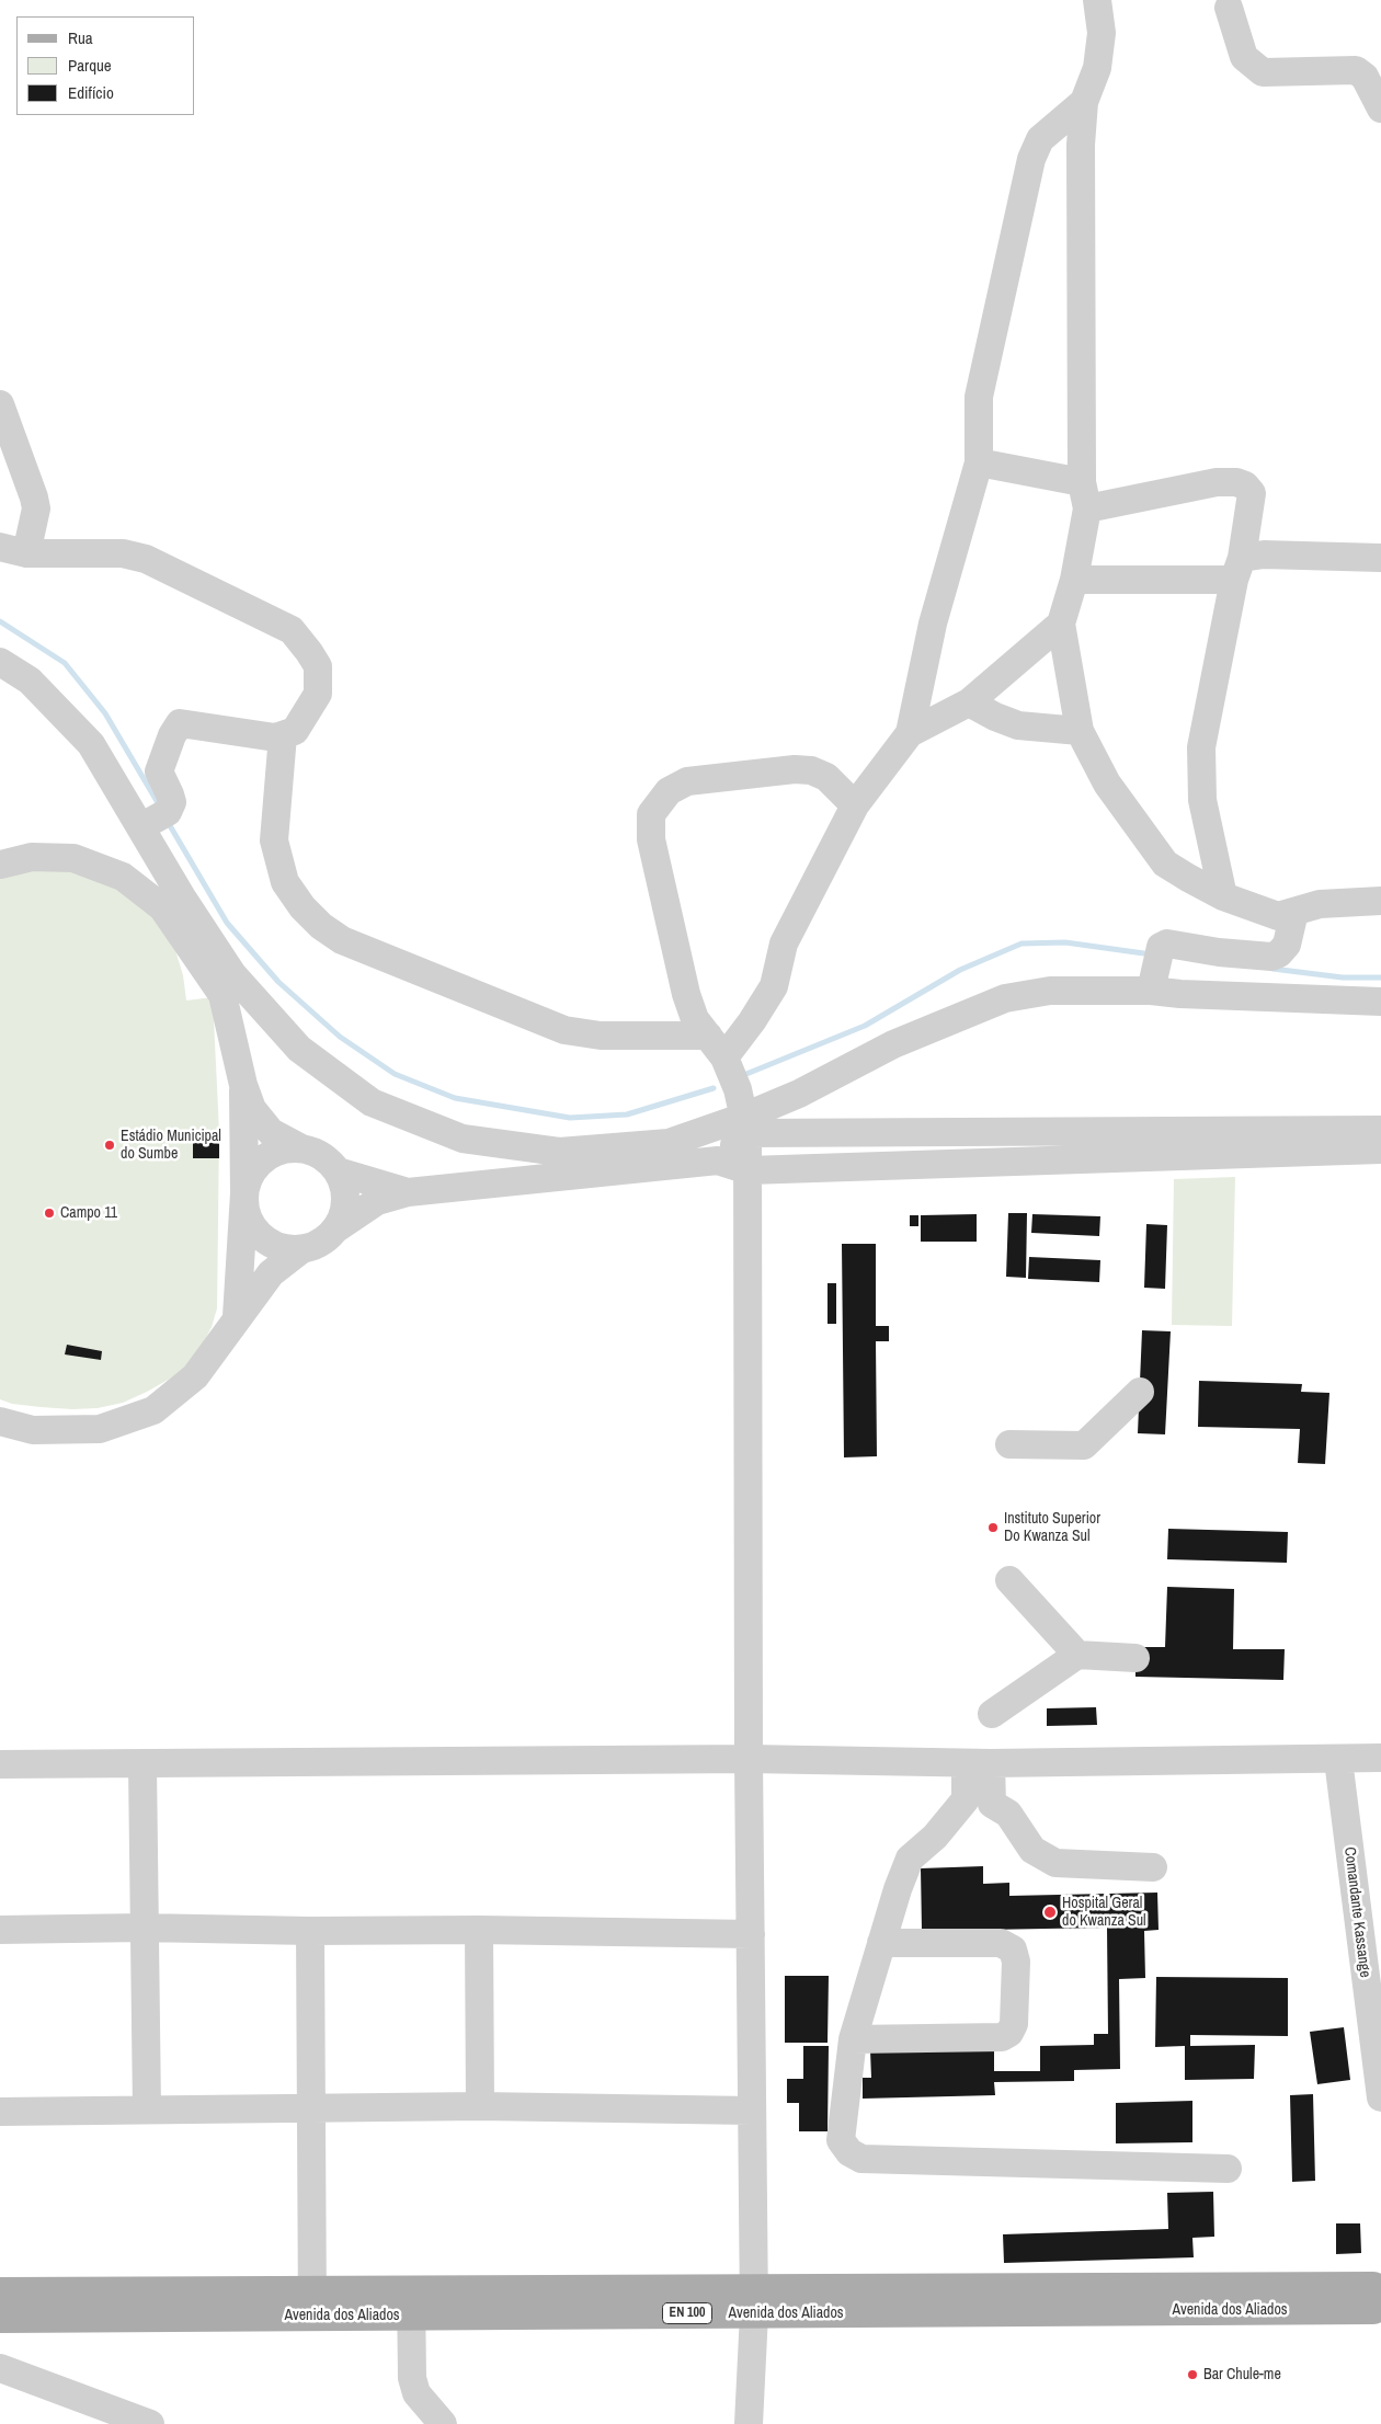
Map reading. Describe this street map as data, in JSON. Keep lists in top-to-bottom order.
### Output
{
  "streets": {
    "main road": ["Avenida dos Aliados", "EN 100"],
    "street": ["Comandante Kassange"]
  },
  "places": [
    "Estádio Municipal do Sumbe",
    "Campo 11",
    "Instituto Superior Do Kwanza Sul",
    "Hospital Geral do Kwanza Sul",
    "Bar Chule-me"
  ],
  "legend": ["Rua", "Parque", "Edifício"]
}
